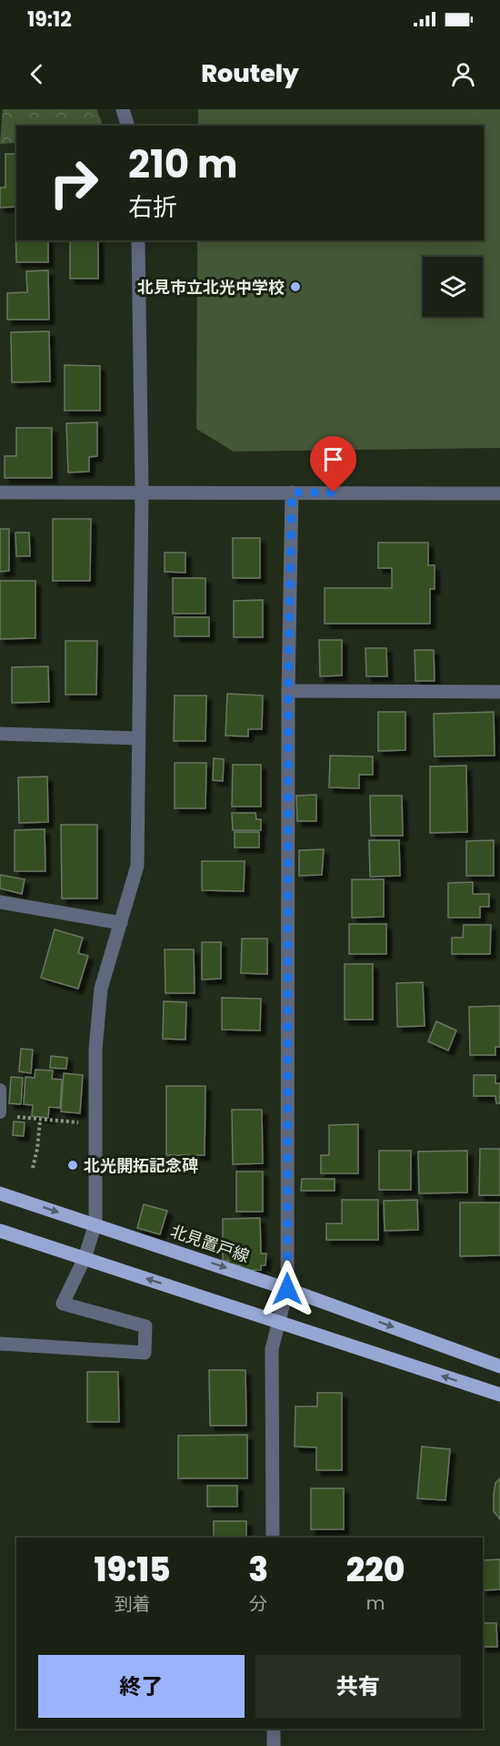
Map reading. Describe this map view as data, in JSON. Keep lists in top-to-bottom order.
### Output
{
  "streets": {
    "main road": ["北見置戸線"]
  },
  "places": ["北見市立北光中学校", "北光開拓記念碑"],
  "page": {
    "status": "19:12",
    "header": "Routely",
    "turn": ["210 m", "右折"],
    "eta": [
      "19:15",
      "到着",
      "3",
      "分",
      "220",
      "m"
    ],
    "buttons": ["終了", "共有"]
  }
}
